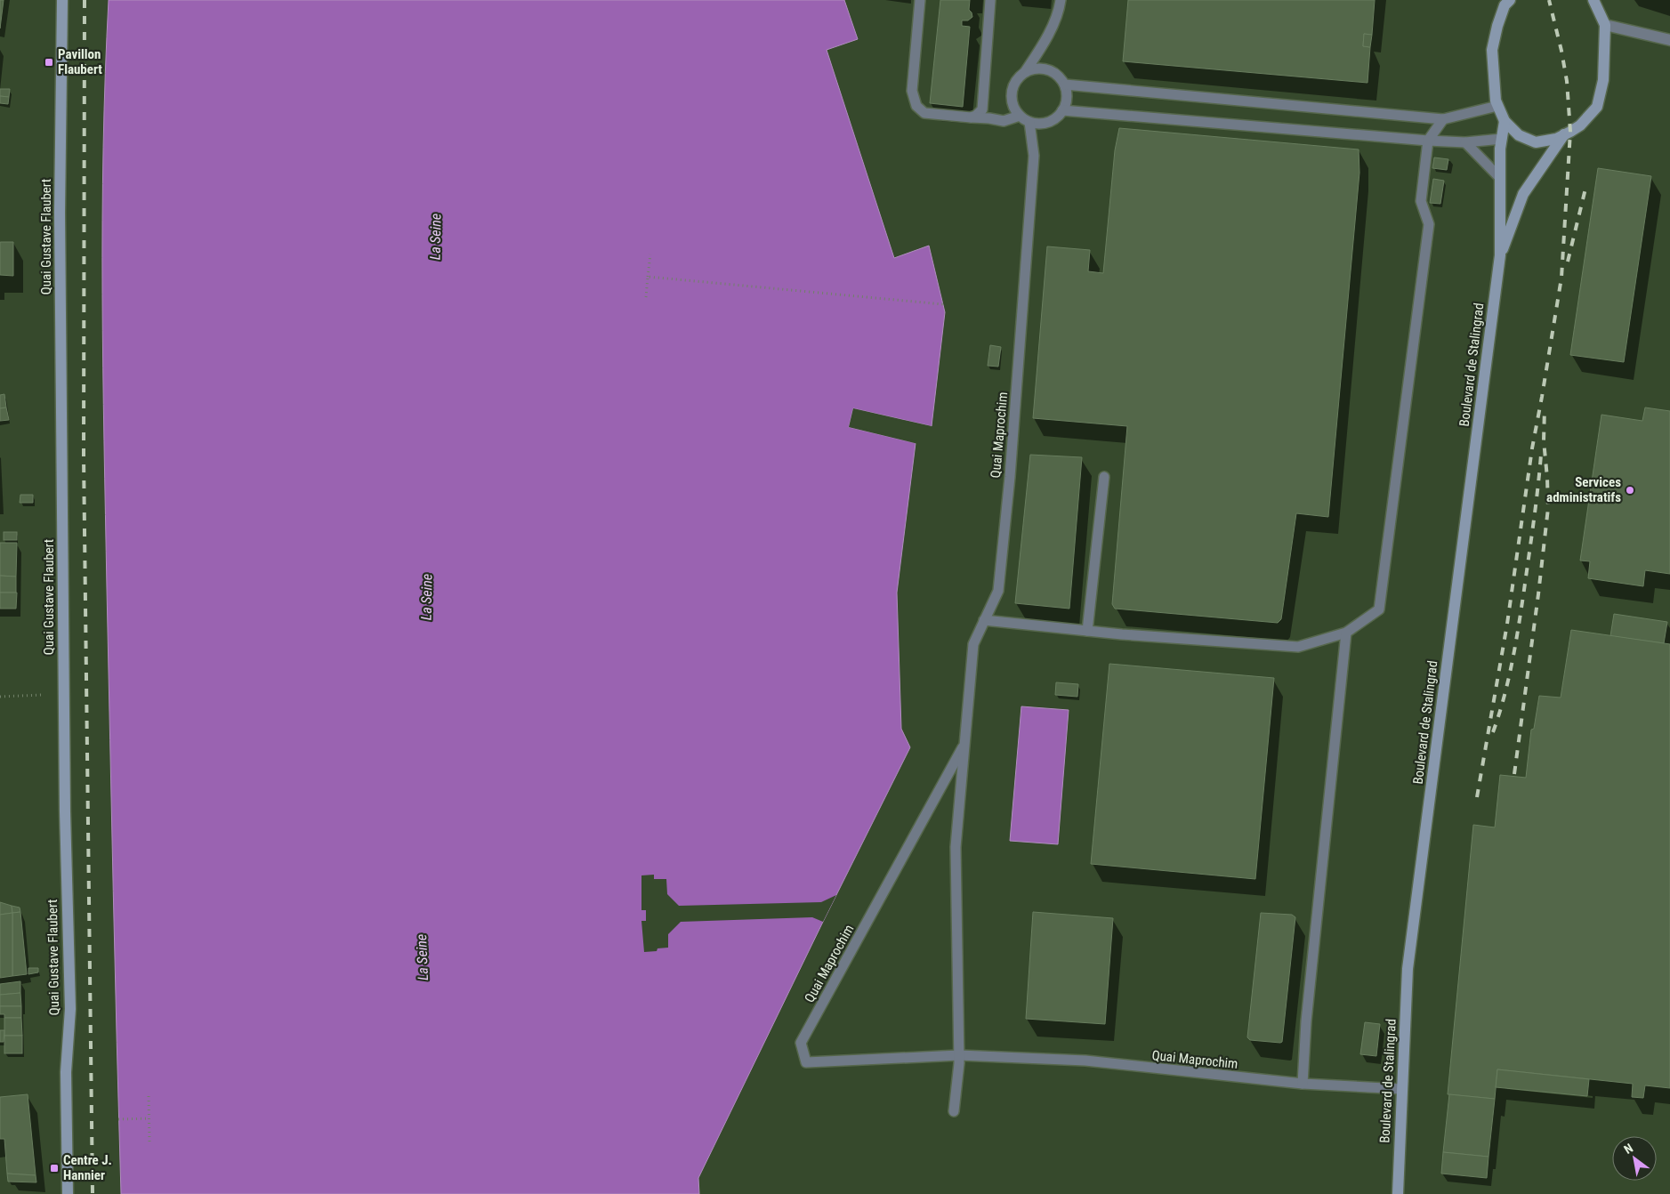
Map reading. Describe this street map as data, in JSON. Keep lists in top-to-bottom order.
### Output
{
  "streets": {
    "main road": ["Quai Gustave Flaubert", "Boulevard de Stalingrad"],
    "lane": ["Quai Maprochim"]
  },
  "crossings": [
    ["Boulevard de Stalingrad", "Quai Maprochim"]
  ],
  "water": ["La Seine"],
  "places": {
    "transit": ["Pavillon Flaubert", "Centre J. Hannier"],
    "other": ["Services administratifs"]
  },
  "north": "top left"
}
